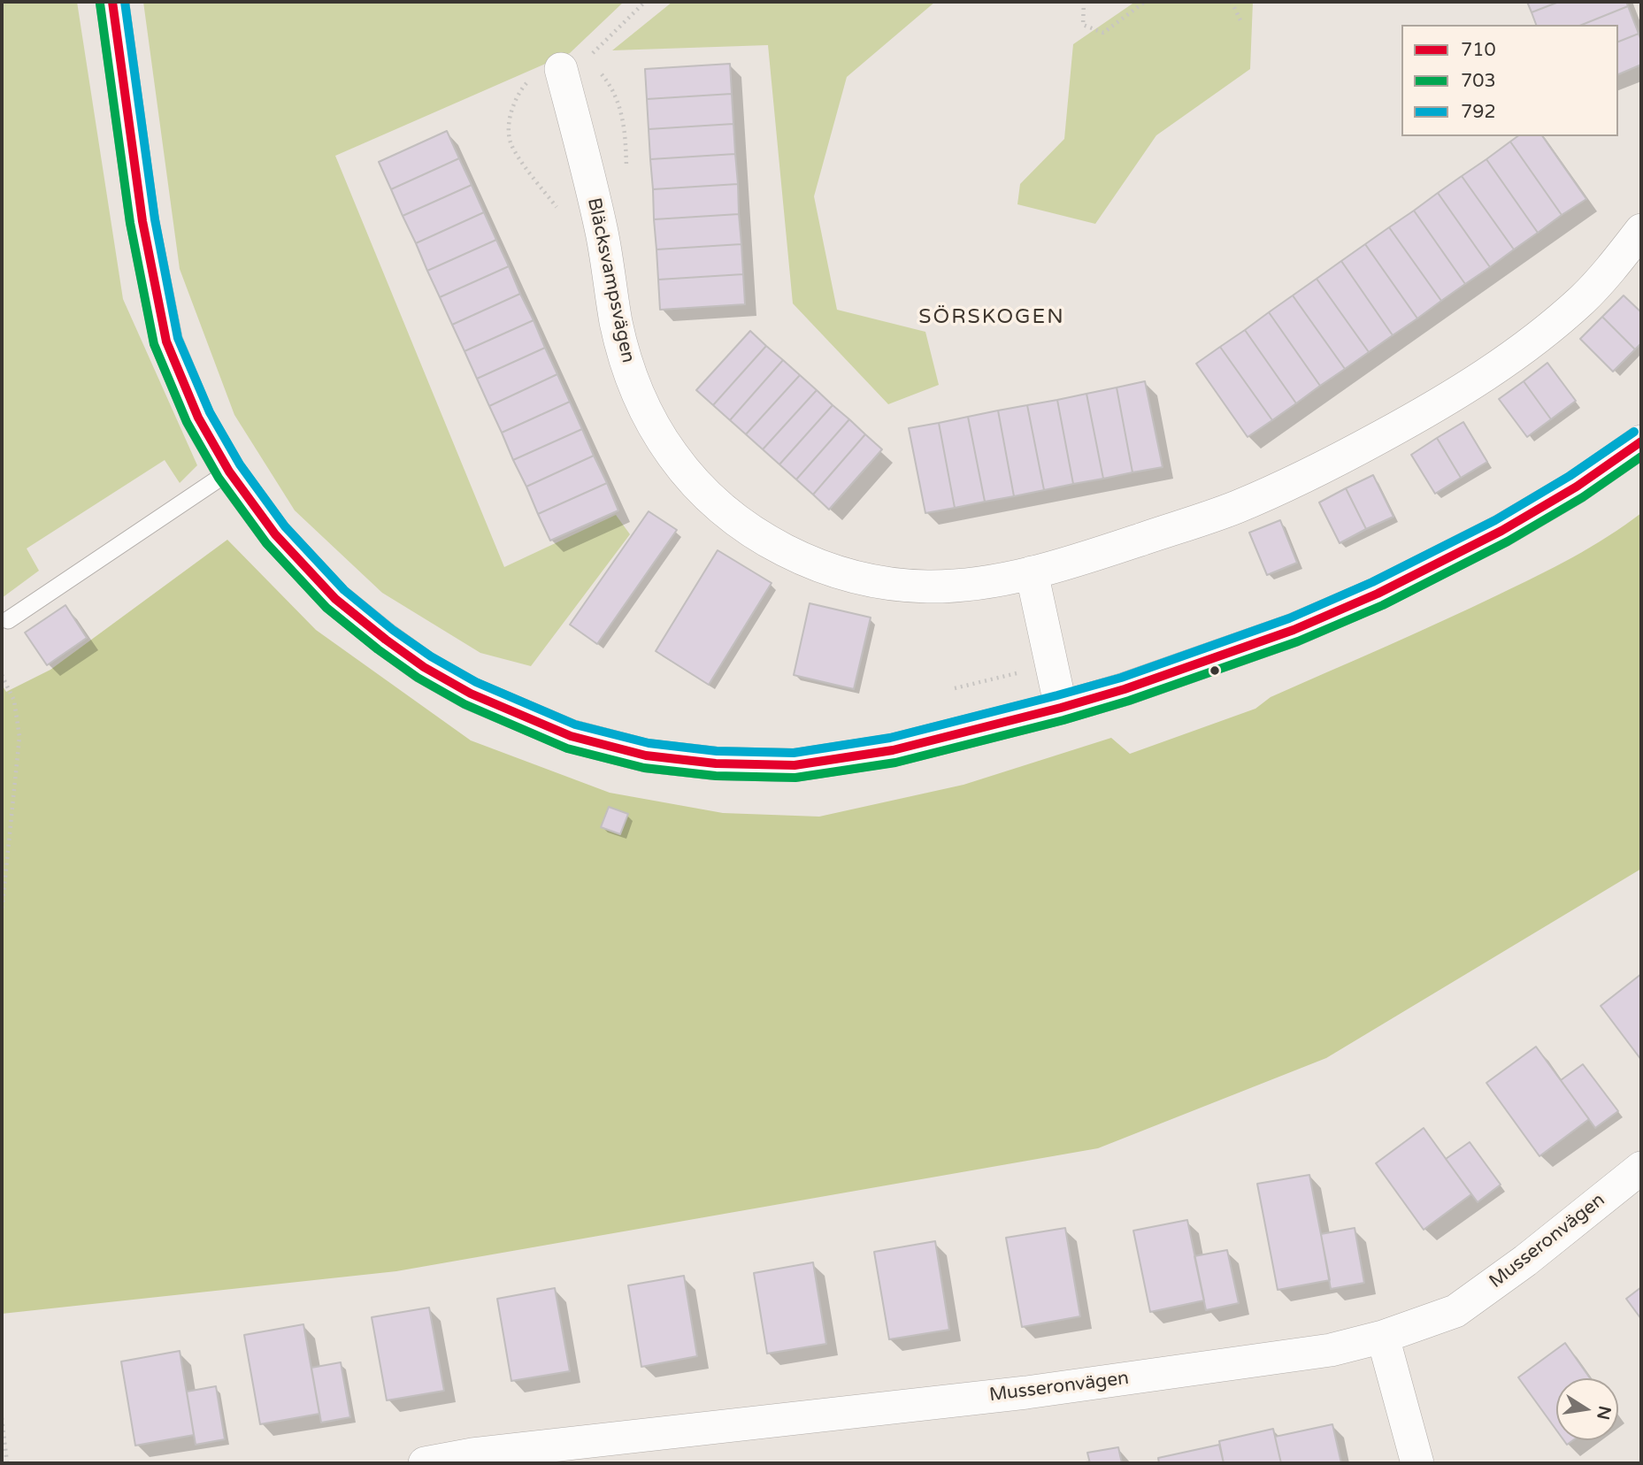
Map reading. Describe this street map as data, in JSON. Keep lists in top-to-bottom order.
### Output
{
  "streets": {
    "street": ["Bläcksvampsvägen", "Musseronvägen"]
  },
  "districts": ["SÖRSKOGEN"],
  "lines": ["transit line 710", "transit line 792", "transit line 703"],
  "legend": ["710", "703", "792"],
  "north": "right"
}
